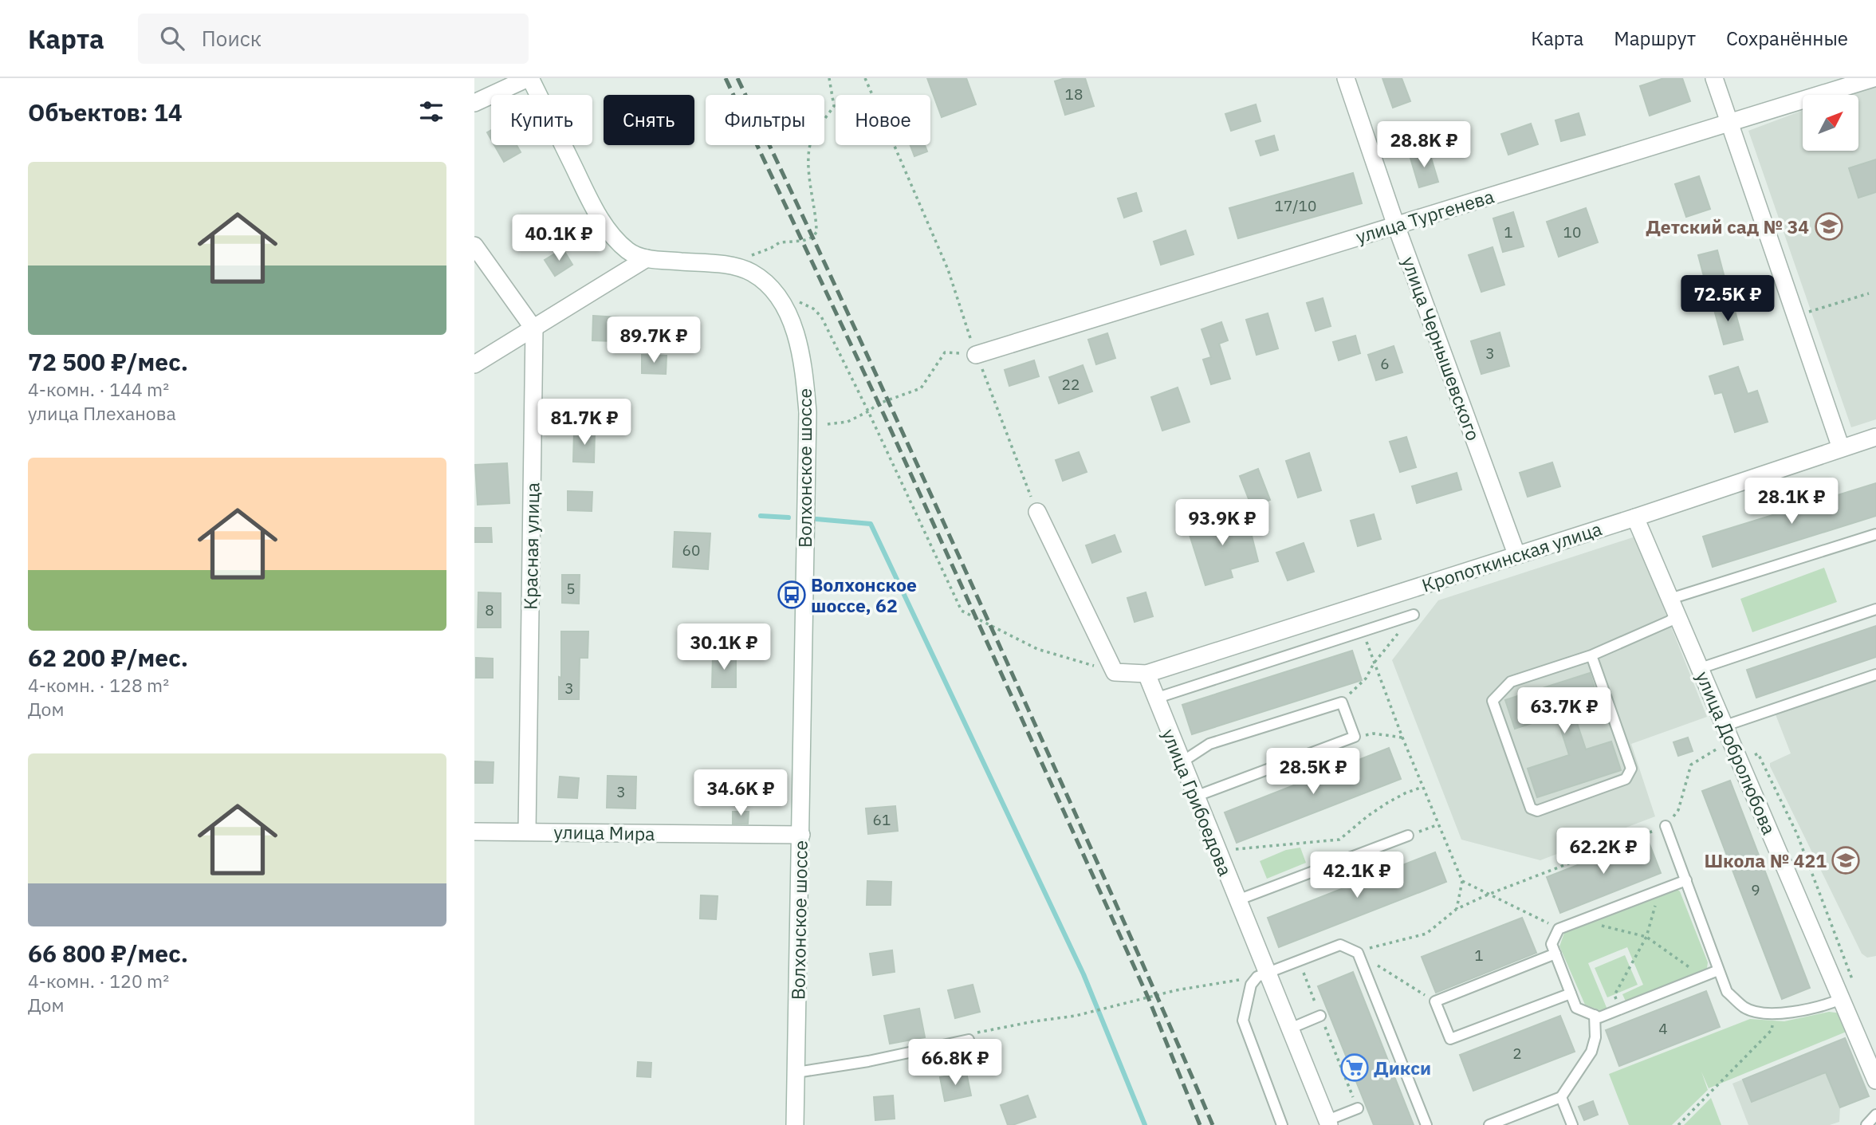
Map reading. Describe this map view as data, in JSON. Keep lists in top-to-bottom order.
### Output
{
  "streets": {
    "street": [
      "улица Тургенева",
      "улица Чернышевского",
      "Волхонское шоссе",
      "Красная улица",
      "Кропоткинская улица",
      "улица Добролюбова",
      "улица Грибоедова",
      "улица Мира"
    ]
  },
  "crossings": [
    ["улица Тургенева", "улица Чернышевского"],
    ["улица Чернышевского", "Кропоткинская улица"],
    ["Волхонское шоссе", "улица Мира"],
    ["Красная улица", "улица Мира"],
    ["Кропоткинская улица", "улица Добролюбова"],
    ["Кропоткинская улица", "улица Грибоедова"]
  ],
  "places": {
    "school or university": ["Детский сад № 34", "Школа № 421"],
    "bus stop": ["Волхонское шоссе, 62"],
    "supermarket": ["Дикси"]
  },
  "house_numbers": [
    "18",
    "17/10",
    "1",
    "10",
    "3",
    "6",
    "22",
    "60",
    "5",
    "8",
    "3",
    "3",
    "61",
    "9",
    "1",
    "4",
    "2"
  ],
  "north": "top right",
  "page": {
    "header": "Карта",
    "search": "Поиск",
    "nav": ["Карта", "Маршрут", "Сохранённые"],
    "heading": "Объектов: 14",
    "chip": [
      "Купить",
      "Снять",
      "Фильтры",
      "Новое"
    ],
    "price": [
      "28.8K ₽",
      "40.1K ₽",
      "72.5K ₽",
      "89.7K ₽",
      "81.7K ₽",
      "28.1K ₽",
      "93.9K ₽",
      "30.1K ₽",
      "63.7K ₽",
      "28.5K ₽",
      "34.6K ₽",
      "62.2K ₽",
      "42.1K ₽",
      "66.8K ₽"
    ],
    "list": [
      {
        "name": "72 500 ₽/мес.",
        "note": "4-комн. · 144 m² · улица Плеханова"
      },
      {
        "name": "62 200 ₽/мес.",
        "note": "4-комн. · 128 m² · Дом"
      },
      {
        "name": "66 800 ₽/мес.",
        "note": "4-комн. · 120 m² · Дом"
      }
    ]
  }
}
